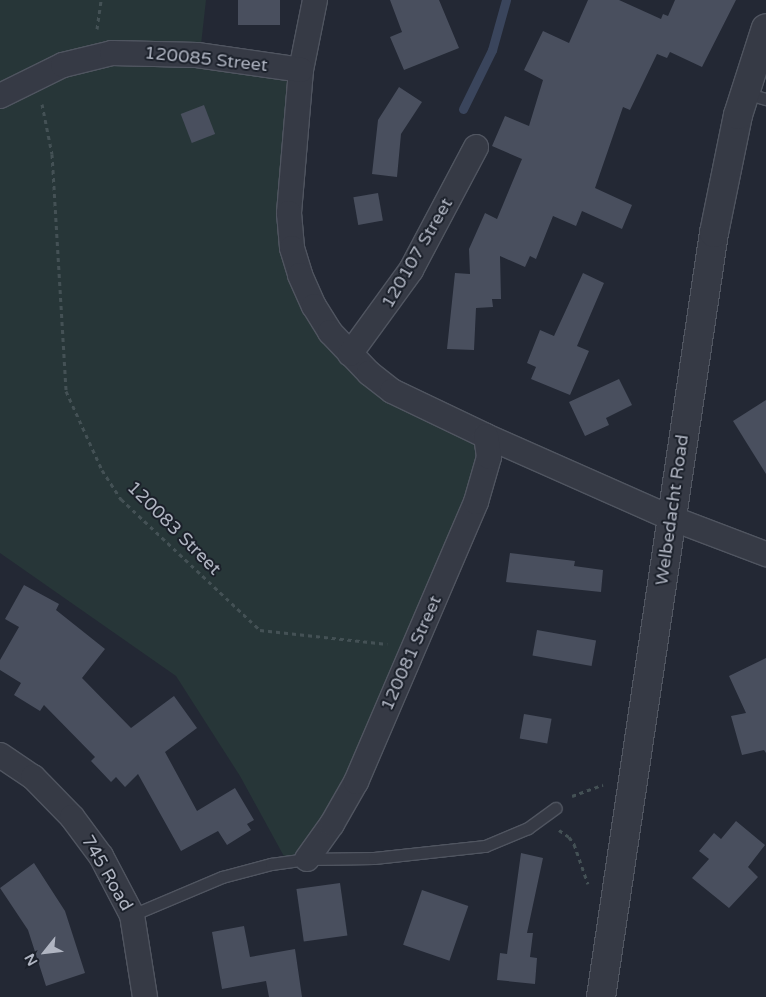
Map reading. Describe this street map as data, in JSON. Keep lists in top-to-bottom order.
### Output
{
  "streets": {
    "street": [
      "120085 Street",
      "120107 Street",
      "Welbedacht Road",
      "120081 Street",
      "745 Road"
    ],
    "path": ["120083 Street"]
  },
  "crossings": [
    ["120085 Street", "120083 Street"],
    ["120083 Street", "120081 Street"]
  ],
  "north": "bottom left"
}
